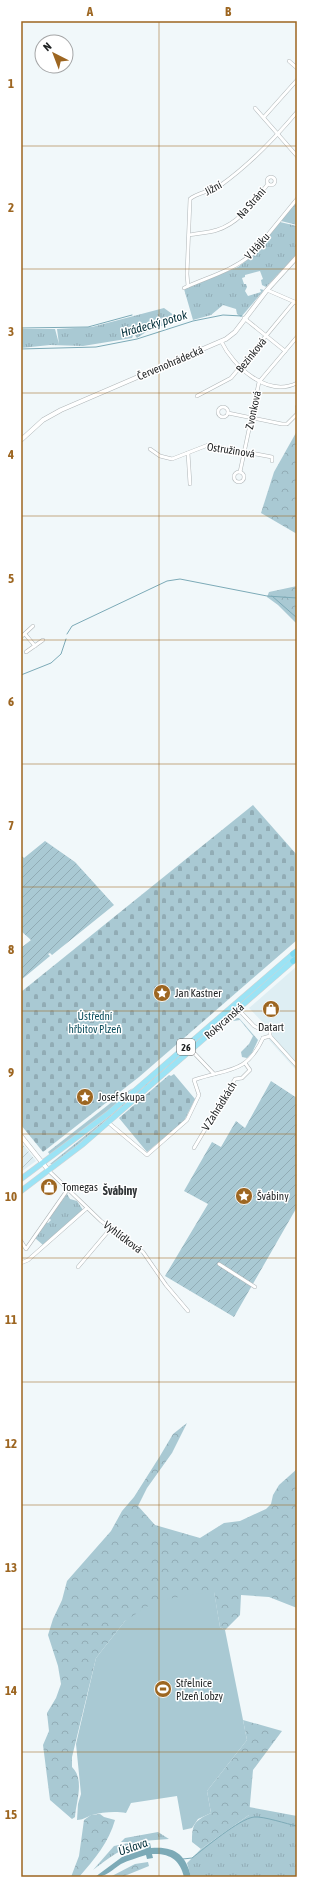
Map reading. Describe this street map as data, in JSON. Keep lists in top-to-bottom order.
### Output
{
  "streets": {
    "main road": ["Rokycanská", "26"],
    "street": [
      "Jižní",
      "Na Stráni",
      "V Hájku",
      "Bezinková",
      "Červenohrádecká",
      "Zvonková",
      "Ostružinová",
      "V Zahrádkách",
      "Vyhlídková"
    ]
  },
  "crossings": [
    ["Jižní", "Na Stráni"],
    ["Jižní", "V Hájku"],
    ["Zvonková", "Ostružinová"],
    ["Rokycanská", "Vyhlídková"]
  ],
  "districts": ["Švábiny"],
  "water": ["Hrádecký potok", "Úslava"],
  "parks": ["Ústřední hřbitov Plzeň"],
  "places": {
    "place": ["Jan Kastner", "Josef Skupa", "Švábiny"],
    "shop": ["Datart", "Tomegas"],
    "sports": ["Střelnice Plzeň Lobzy"]
  },
  "north": "top left",
  "grid": {
    "columns": ["A", "B"],
    "rows": [
      "1",
      "2",
      "3",
      "4",
      "5",
      "6",
      "7",
      "8",
      "9",
      "10",
      "11",
      "12",
      "13",
      "14",
      "15"
    ]
  }
}
